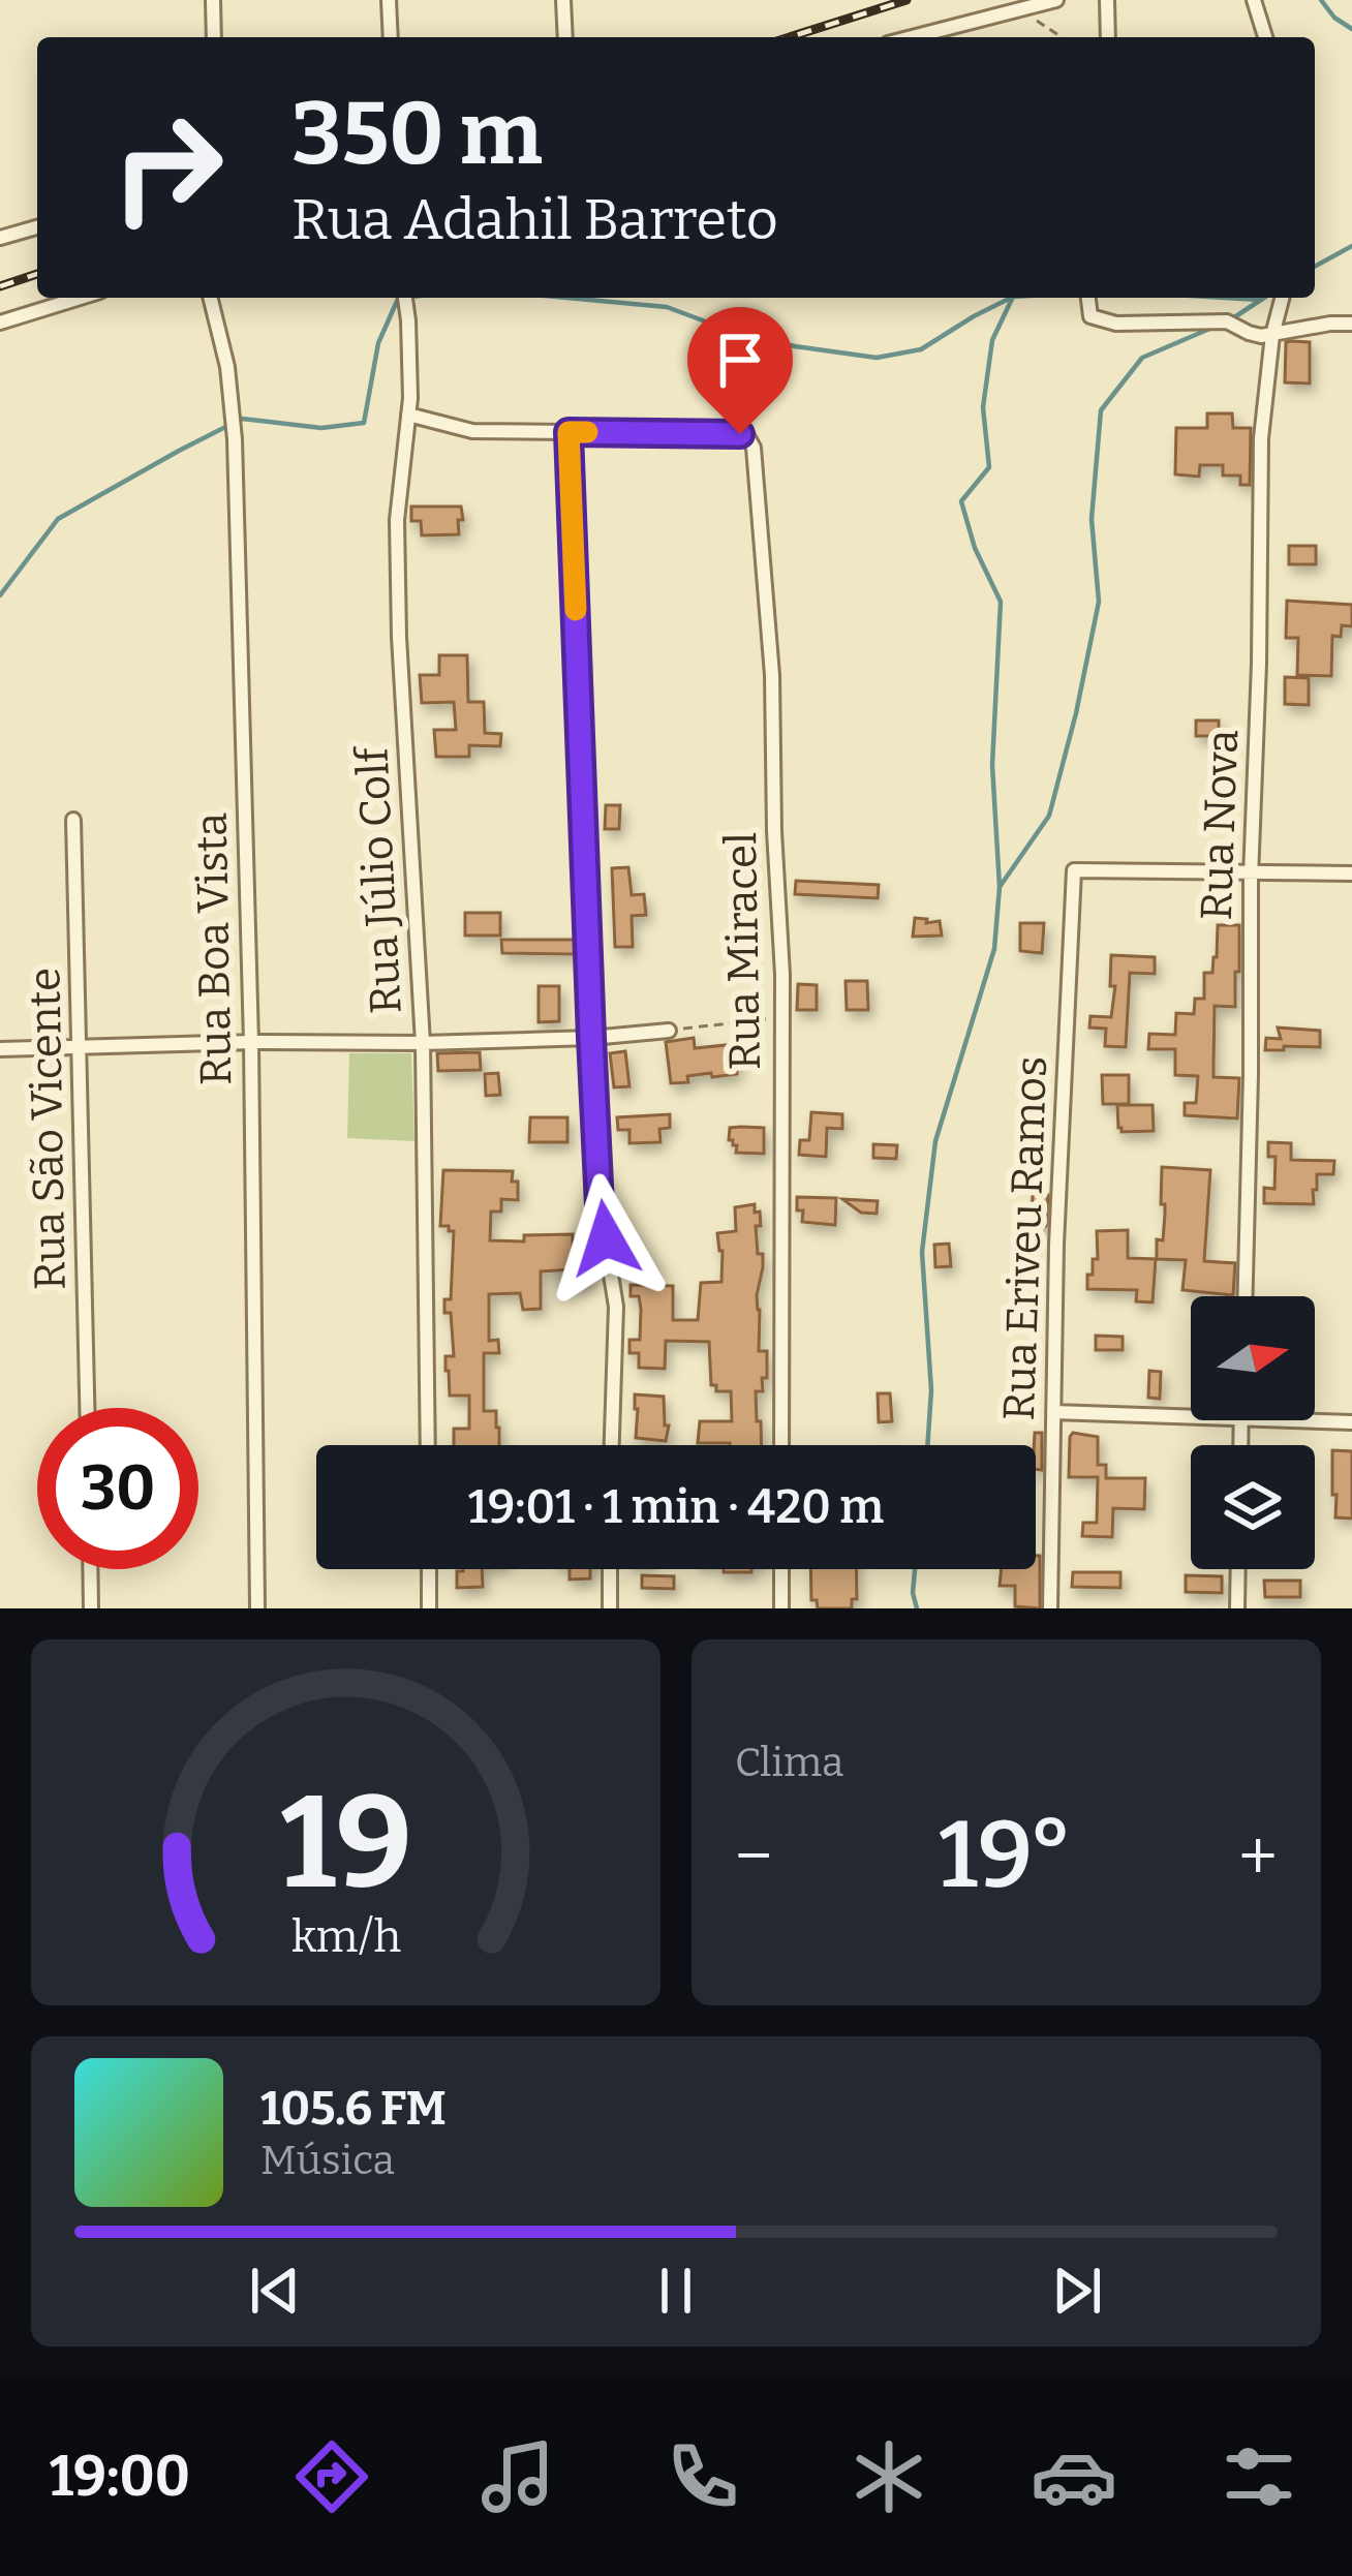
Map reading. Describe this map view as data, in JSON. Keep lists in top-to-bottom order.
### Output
{
  "streets": {
    "street": [
      "Rua Nova",
      "Rua Júlio Colf",
      "Rua Boa Vista",
      "Rua Miracel",
      "Rua São Vicente",
      "Rua Eriveu Ramos"
    ]
  },
  "crossings": [
    ["Rua Nova", "Rua Eriveu Ramos"]
  ],
  "north": "right",
  "page": {
    "turn": ["350 m", "Rua Adahil Barreto"],
    "limit": "30",
    "trip": "19:01 · 1 min · 420 m",
    "tile": "Clima",
    "heat": ["−", "19°", "+"],
    "song": ["105.6 FM", "Música"],
    "tabs": "19:00",
    "gauge": ["19", "km/h"]
  }
}
